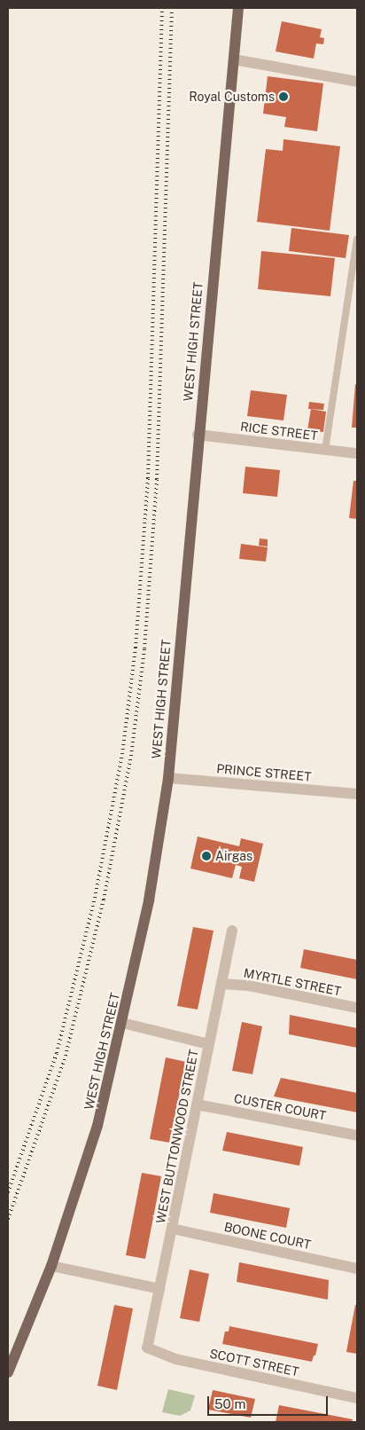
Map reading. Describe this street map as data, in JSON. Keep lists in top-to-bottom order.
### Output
{
  "streets": {
    "main road": ["WEST HIGH STREET"],
    "street": [
      "RICE STREET",
      "PRINCE STREET",
      "MYRTLE STREET",
      "CUSTER COURT",
      "WEST BUTTONWOOD STREET",
      "BOONE COURT",
      "SCOTT STREET"
    ]
  },
  "crossings": [
    ["WEST HIGH STREET", "RICE STREET"],
    ["WEST HIGH STREET", "PRINCE STREET"],
    ["MYRTLE STREET", "WEST BUTTONWOOD STREET"],
    ["CUSTER COURT", "WEST BUTTONWOOD STREET"],
    ["WEST BUTTONWOOD STREET", "BOONE COURT"],
    ["WEST BUTTONWOOD STREET", "SCOTT STREET"]
  ],
  "places": ["Royal Customs", "Airgas"],
  "scale_bar": "50 m"
}
